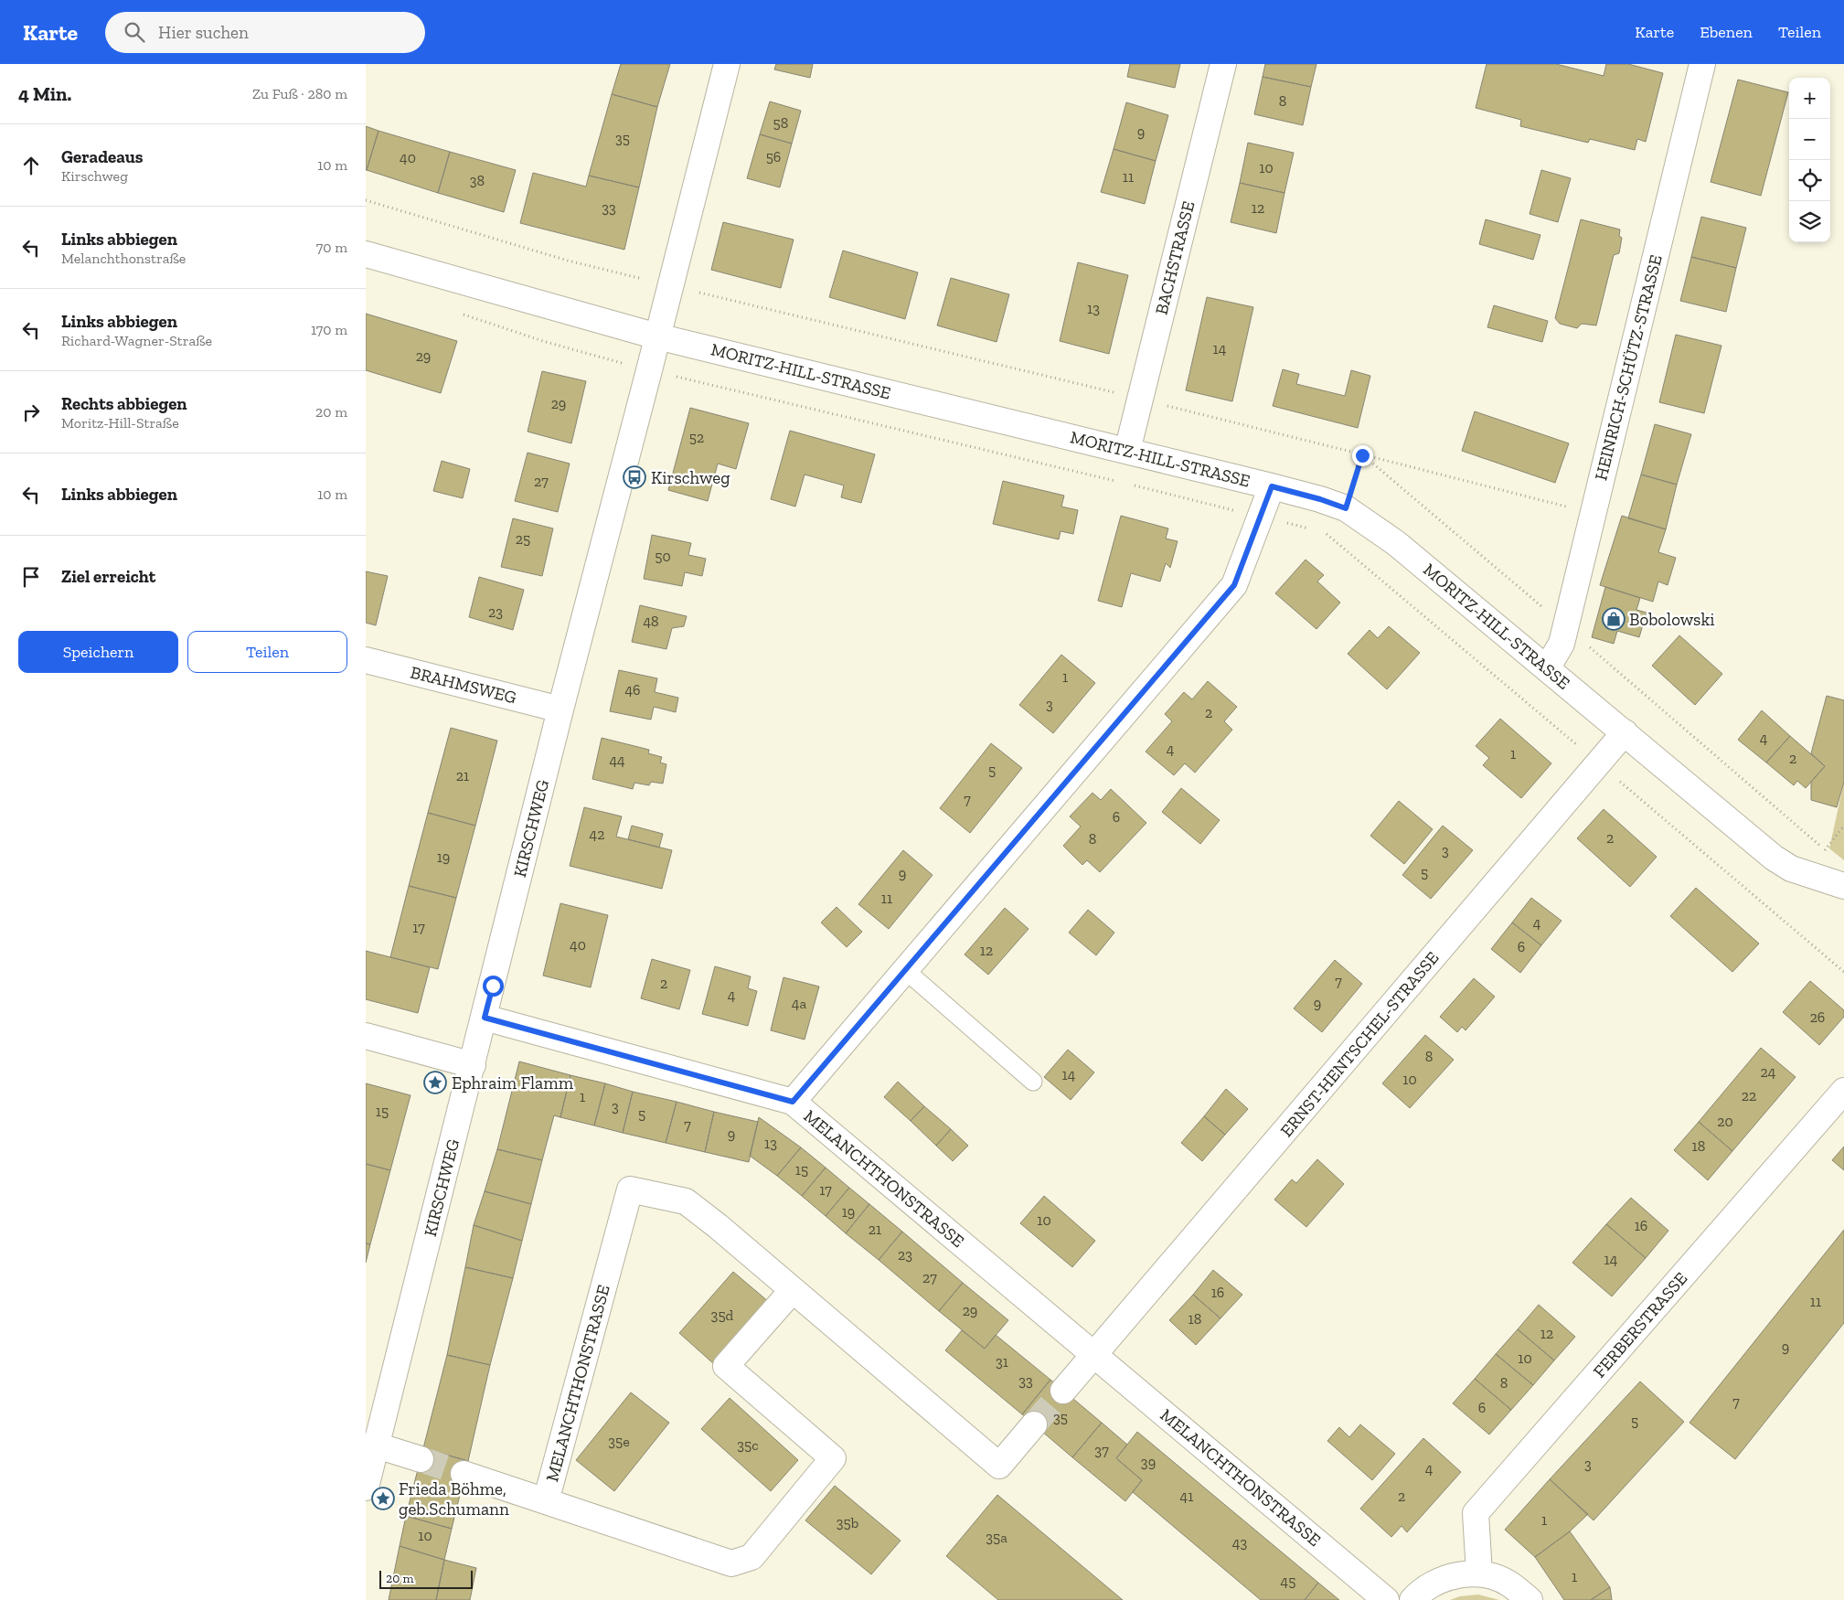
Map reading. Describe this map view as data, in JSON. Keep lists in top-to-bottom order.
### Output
{
  "streets": {
    "street": [
      "BACHSTRASSE",
      "HEINRICH-SCHÜTZ-STRASSE",
      "MORITZ-HILL-STRASSE",
      "BRAHMSWEG",
      "KIRSCHWEG",
      "ERNST-HENTSCHEL-STRASSE",
      "MELANCHTHONSTRASSE",
      "FERBERSTRASSE"
    ]
  },
  "crossings": [
    ["BACHSTRASSE", "MORITZ-HILL-STRASSE"],
    ["HEINRICH-SCHÜTZ-STRASSE", "MORITZ-HILL-STRASSE"],
    ["MORITZ-HILL-STRASSE", "KIRSCHWEG"],
    ["MORITZ-HILL-STRASSE", "ERNST-HENTSCHEL-STRASSE"],
    ["BRAHMSWEG", "KIRSCHWEG"],
    ["KIRSCHWEG", "MELANCHTHONSTRASSE"],
    ["ERNST-HENTSCHEL-STRASSE", "MELANCHTHONSTRASSE"]
  ],
  "places": {
    "bus stop": ["Kirschweg"],
    "shop": ["Bobolowski"],
    "place": ["Ephraim Flamm", "Frieda Böhme, geb.Schumann"]
  },
  "house_numbers": [
    "8",
    "58",
    "9",
    "35",
    "56",
    "40",
    "10",
    "11",
    "38",
    "33",
    "12",
    "13",
    "14",
    "29",
    "29",
    "52",
    "27",
    "25",
    "50",
    "23",
    "48",
    "1",
    "46",
    "3",
    "2",
    "4",
    "4",
    "1",
    "2",
    "44",
    "5",
    "21",
    "7",
    "6",
    "42",
    "2",
    "8",
    "3",
    "19",
    "5",
    "9",
    "11",
    "4",
    "17",
    "40",
    "6",
    "12",
    "7",
    "2",
    "4",
    "4a",
    "9",
    "26",
    "8",
    "24",
    "14",
    "10",
    "22",
    "1",
    "3",
    "15",
    "5",
    "20",
    "7",
    "9",
    "13",
    "18",
    "15",
    "17",
    "19",
    "10",
    "16",
    "21",
    "23",
    "14",
    "27",
    "16",
    "11",
    "29",
    "35d",
    "18",
    "12",
    "9",
    "10",
    "31",
    "33",
    "8",
    "7",
    "6",
    "35",
    "5",
    "35e",
    "35c",
    "37",
    "39",
    "3",
    "4",
    "41",
    "2",
    "1",
    "35b",
    "10",
    "35a",
    "43",
    "1",
    "45"
  ],
  "scale_bar": "20 m",
  "page": {
    "header": "Karte",
    "search": "Hier suchen",
    "nav": ["Karte", "Ebenen", "Teilen"],
    "heading": ["4 Min.", "Zu Fuß · 280 m"],
    "map_buttons": ["+", "−"],
    "list": [
      ["Geradeaus", "Kirschweg", "10 m"],
      ["Links abbiegen", "Melanchthonstraße", "70 m"],
      ["Links abbiegen", "Richard-Wagner-Straße", "170 m"],
      ["Rechts abbiegen", "Moritz-Hill-Straße", "20 m"],
      ["Links abbiegen", "10 m"],
      "Ziel erreicht"
    ],
    "buttons": ["Speichern", "Teilen"],
    "scale": "20 m"
  }
}
